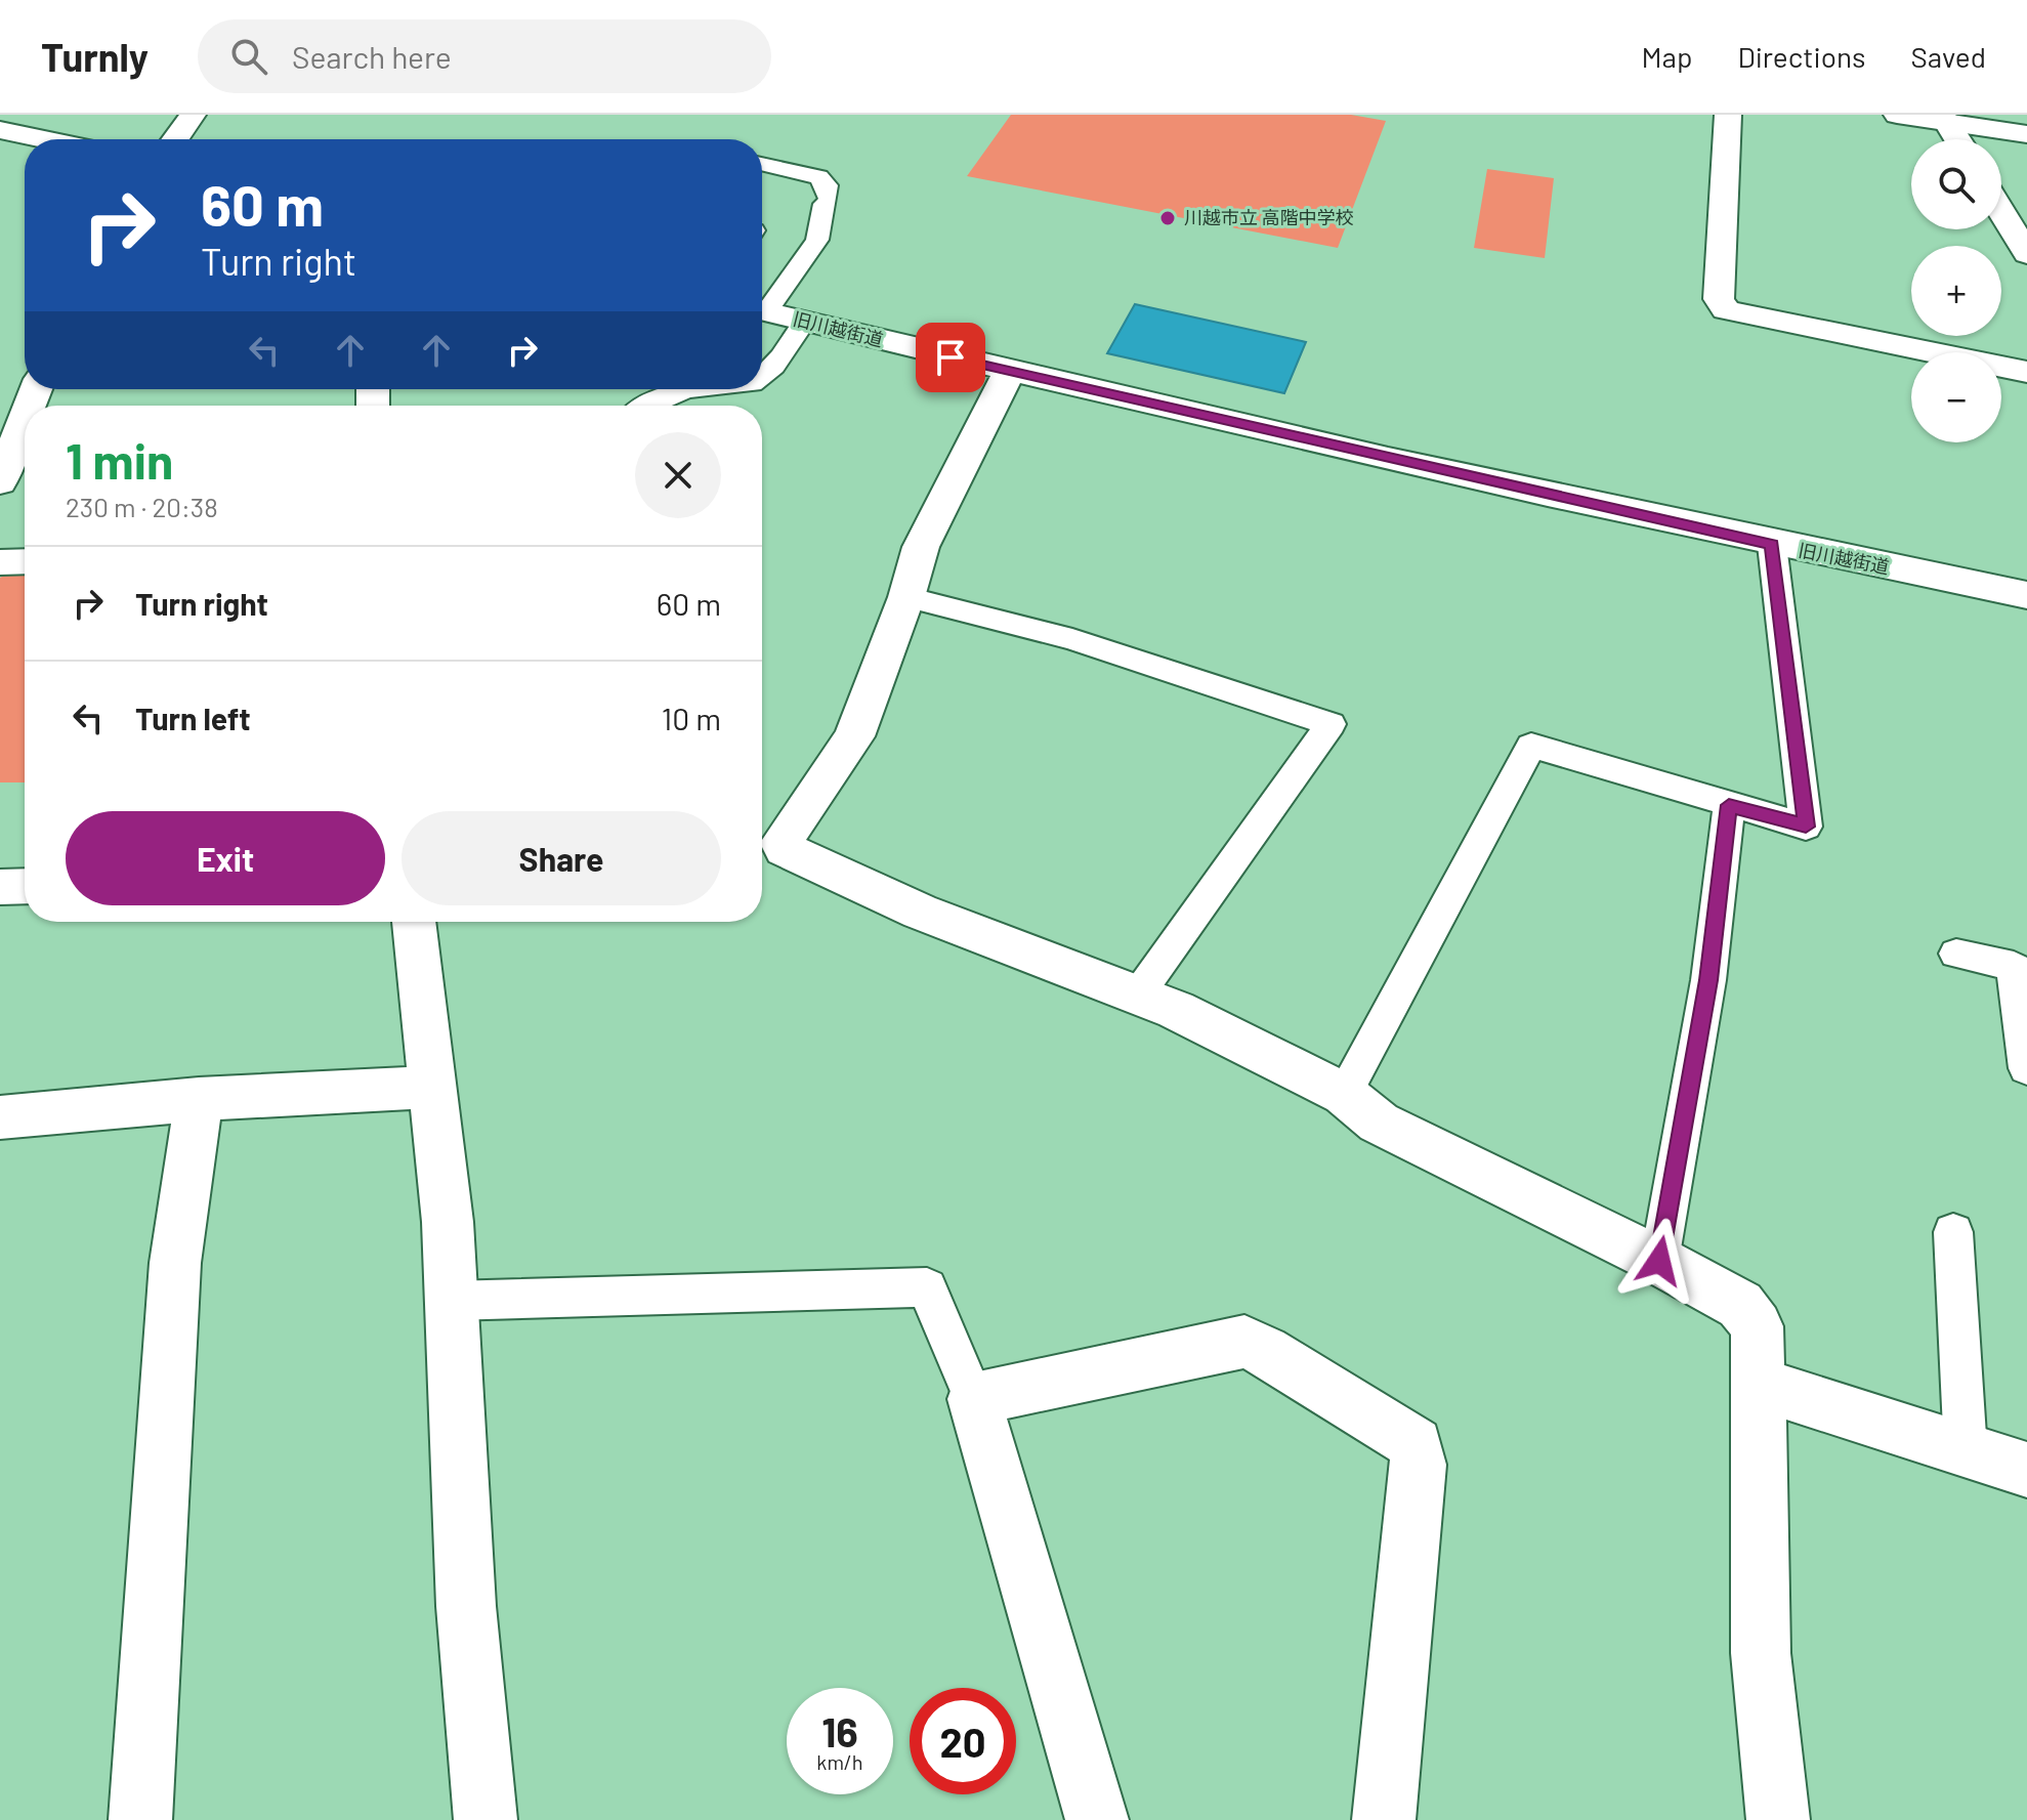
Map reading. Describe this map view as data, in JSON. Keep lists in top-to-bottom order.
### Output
{
  "streets": {
    "main road": ["旧川越街道"]
  },
  "places": ["川越市立 高階中学校"],
  "page": {
    "header": "Turnly",
    "search": "Search here",
    "nav": ["Map", "Directions", "Saved"],
    "map_buttons": ["+", "−"],
    "turn": ["60 m", "Turn right"],
    "heading": ["1 min", "230 m · 20:38"],
    "list": [
      {
        "name": "Turn right",
        "value": "60 m"
      },
      {
        "name": "Turn left",
        "value": "10 m"
      }
    ],
    "buttons": ["Exit", "Share"],
    "speed": "16 km/h",
    "limit": "20"
  }
}
